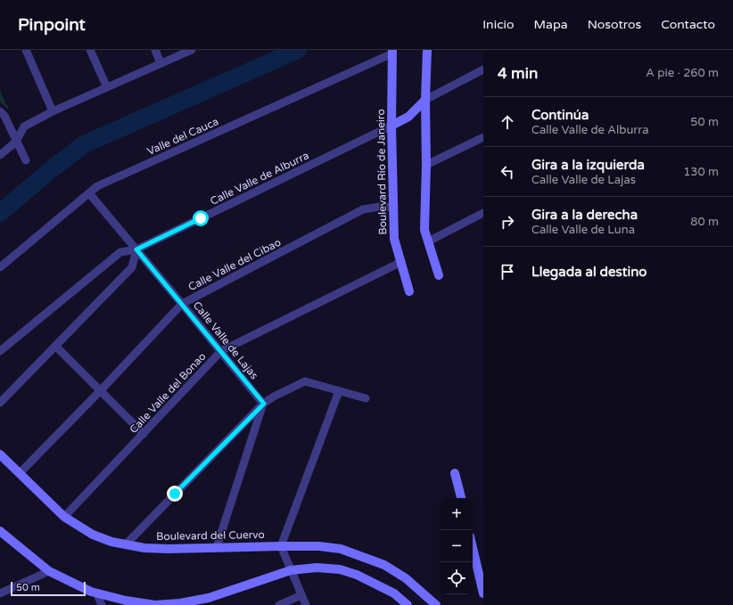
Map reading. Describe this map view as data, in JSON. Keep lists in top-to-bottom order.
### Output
{
  "streets": {
    "street": [
      "Valle del Cauca",
      "Boulevard Río de Janeiro",
      "Calle Valle de Alburra",
      "Calle Valle del Cibao",
      "Calle Valle de Lajas",
      "Calle Valle del Bonao",
      "Boulevard del Cuervo"
    ]
  },
  "crossings": [
    ["Valle del Cauca", "Boulevard Río de Janeiro"],
    ["Valle del Cauca", "Calle Valle de Lajas"],
    ["Boulevard Río de Janeiro", "Calle Valle de Alburra"],
    ["Boulevard Río de Janeiro", "Calle Valle del Cibao"],
    ["Boulevard Río de Janeiro", "Calle Valle del Bonao"],
    ["Calle Valle de Alburra", "Calle Valle de Lajas"],
    ["Calle Valle del Cibao", "Calle Valle de Lajas"],
    ["Calle Valle del Cibao", "Boulevard del Cuervo"],
    ["Calle Valle de Lajas", "Calle Valle del Bonao"],
    ["Calle Valle del Bonao", "Boulevard del Cuervo"]
  ],
  "scale_bar": "50 m",
  "page": {
    "header": "Pinpoint",
    "nav": [
      "Inicio",
      "Mapa",
      "Nosotros",
      "Contacto"
    ],
    "heading": ["4 min", "A pie · 260 m"],
    "list": [
      ["Continúa", "Calle Valle de Alburra", "50 m"],
      ["Gira a la izquierda", "Calle Valle de Lajas", "130 m"],
      ["Gira a la derecha", "Calle Valle de Luna", "80 m"],
      "Llegada al destino"
    ],
    "map_buttons": ["+", "−"],
    "scale": "50 m"
  }
}
